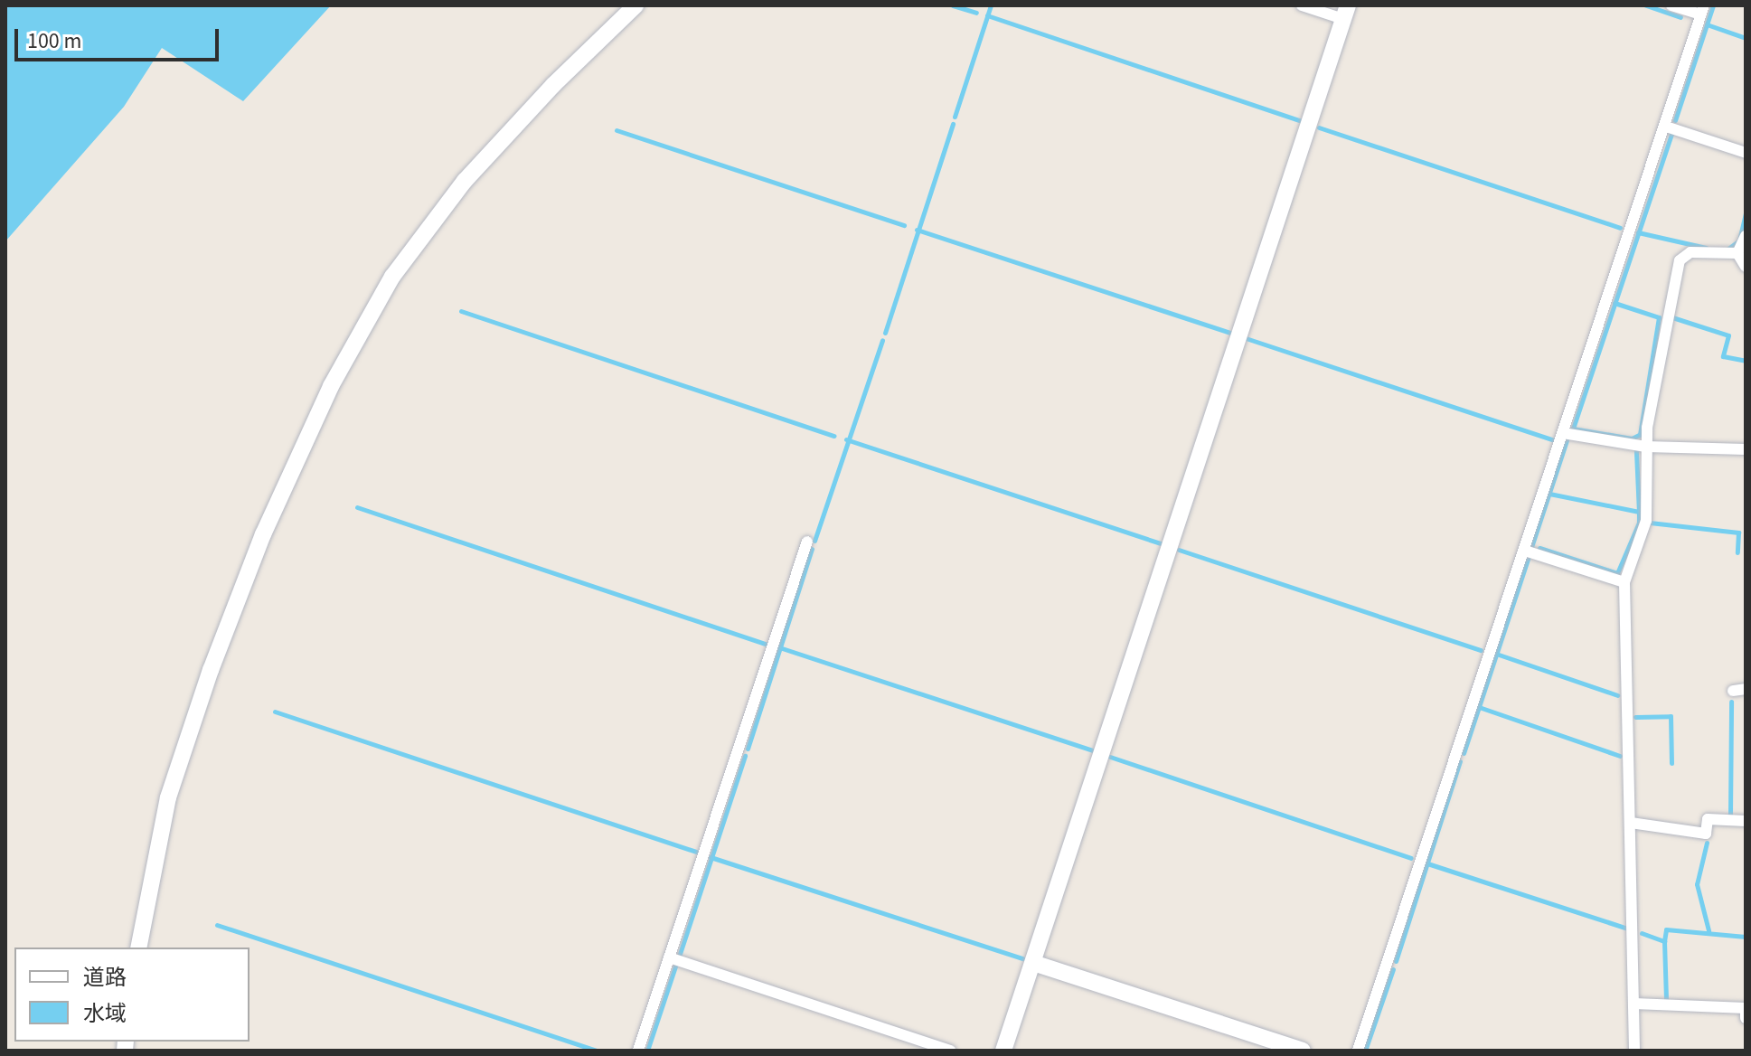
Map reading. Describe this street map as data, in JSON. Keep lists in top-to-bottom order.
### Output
{
  "legend": ["道路", "水域"],
  "scale_bar": "100 m"
}
